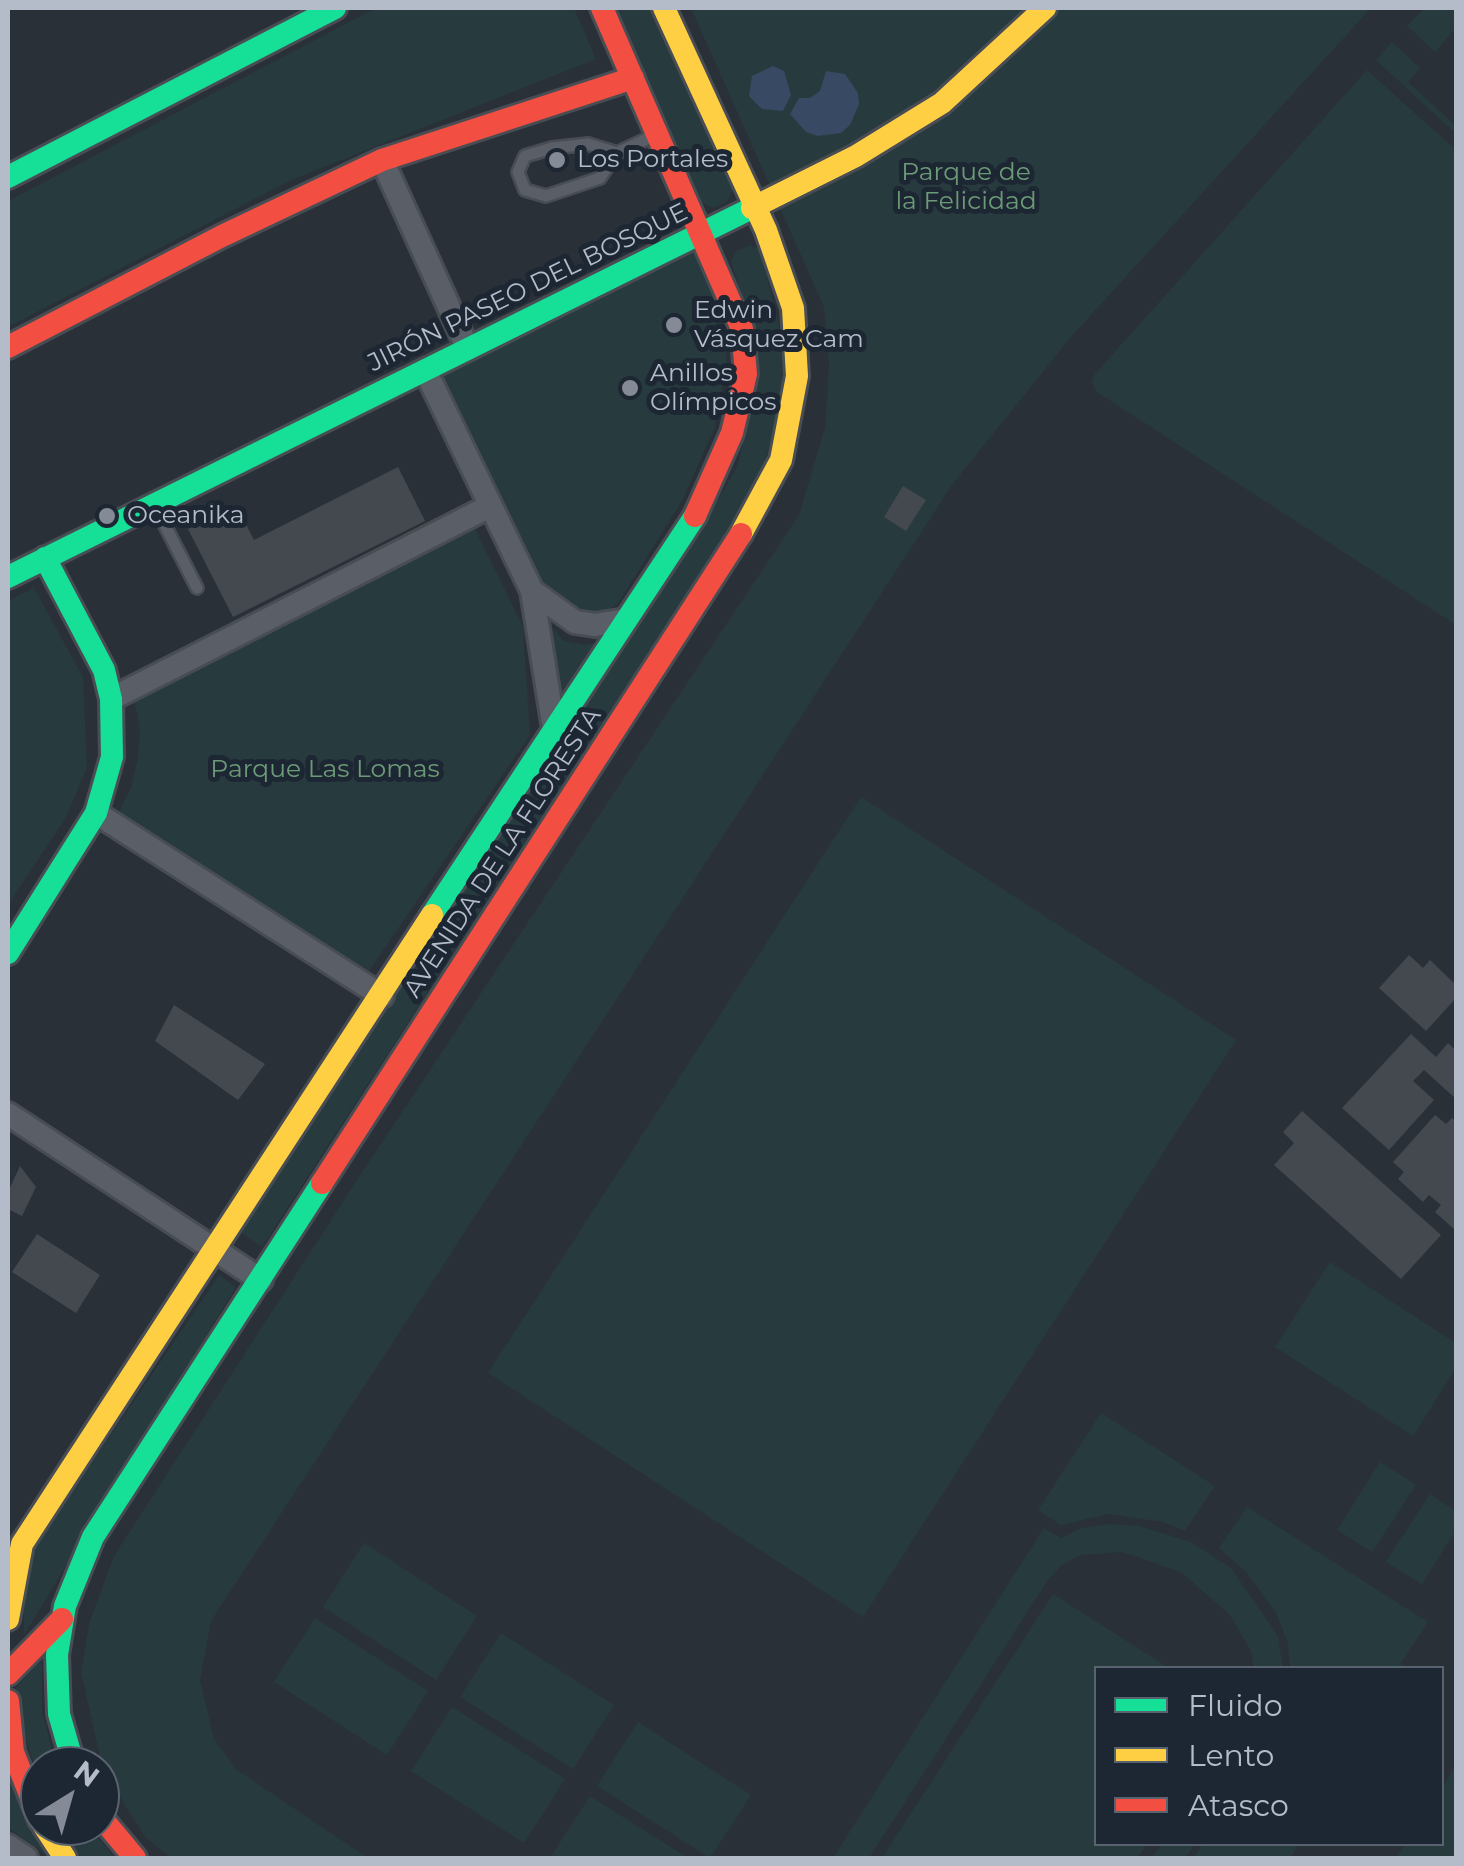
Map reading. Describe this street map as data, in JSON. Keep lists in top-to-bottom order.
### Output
{
  "streets": {
    "main road": ["JIRÓN PASEO DEL BOSQUE", "AVENIDA DE LA FLORESTA"]
  },
  "crossings": [
    ["JIRÓN PASEO DEL BOSQUE", "AVENIDA DE LA FLORESTA"]
  ],
  "parks": ["Parque de la Felicidad", "Parque Las Lomas"],
  "places": [
    "Los Portales",
    "Edwin Vásquez Cam",
    "Anillos Olímpicos",
    "Oceanika"
  ],
  "legend": ["Fluido", "Lento", "Atasco"],
  "north": "top right"
}
